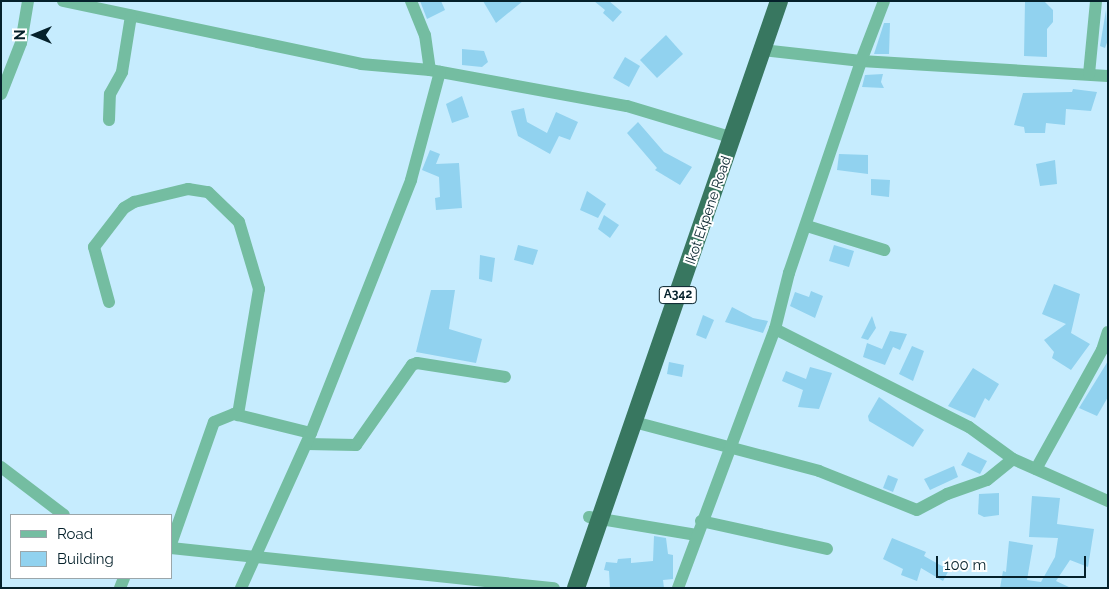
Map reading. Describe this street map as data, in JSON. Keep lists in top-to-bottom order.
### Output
{
  "streets": {
    "highway": ["Ikot Ekpene Road", "A342"]
  },
  "legend": ["Road", "Building"],
  "scale_bar": "100 m",
  "north": "left"
}
